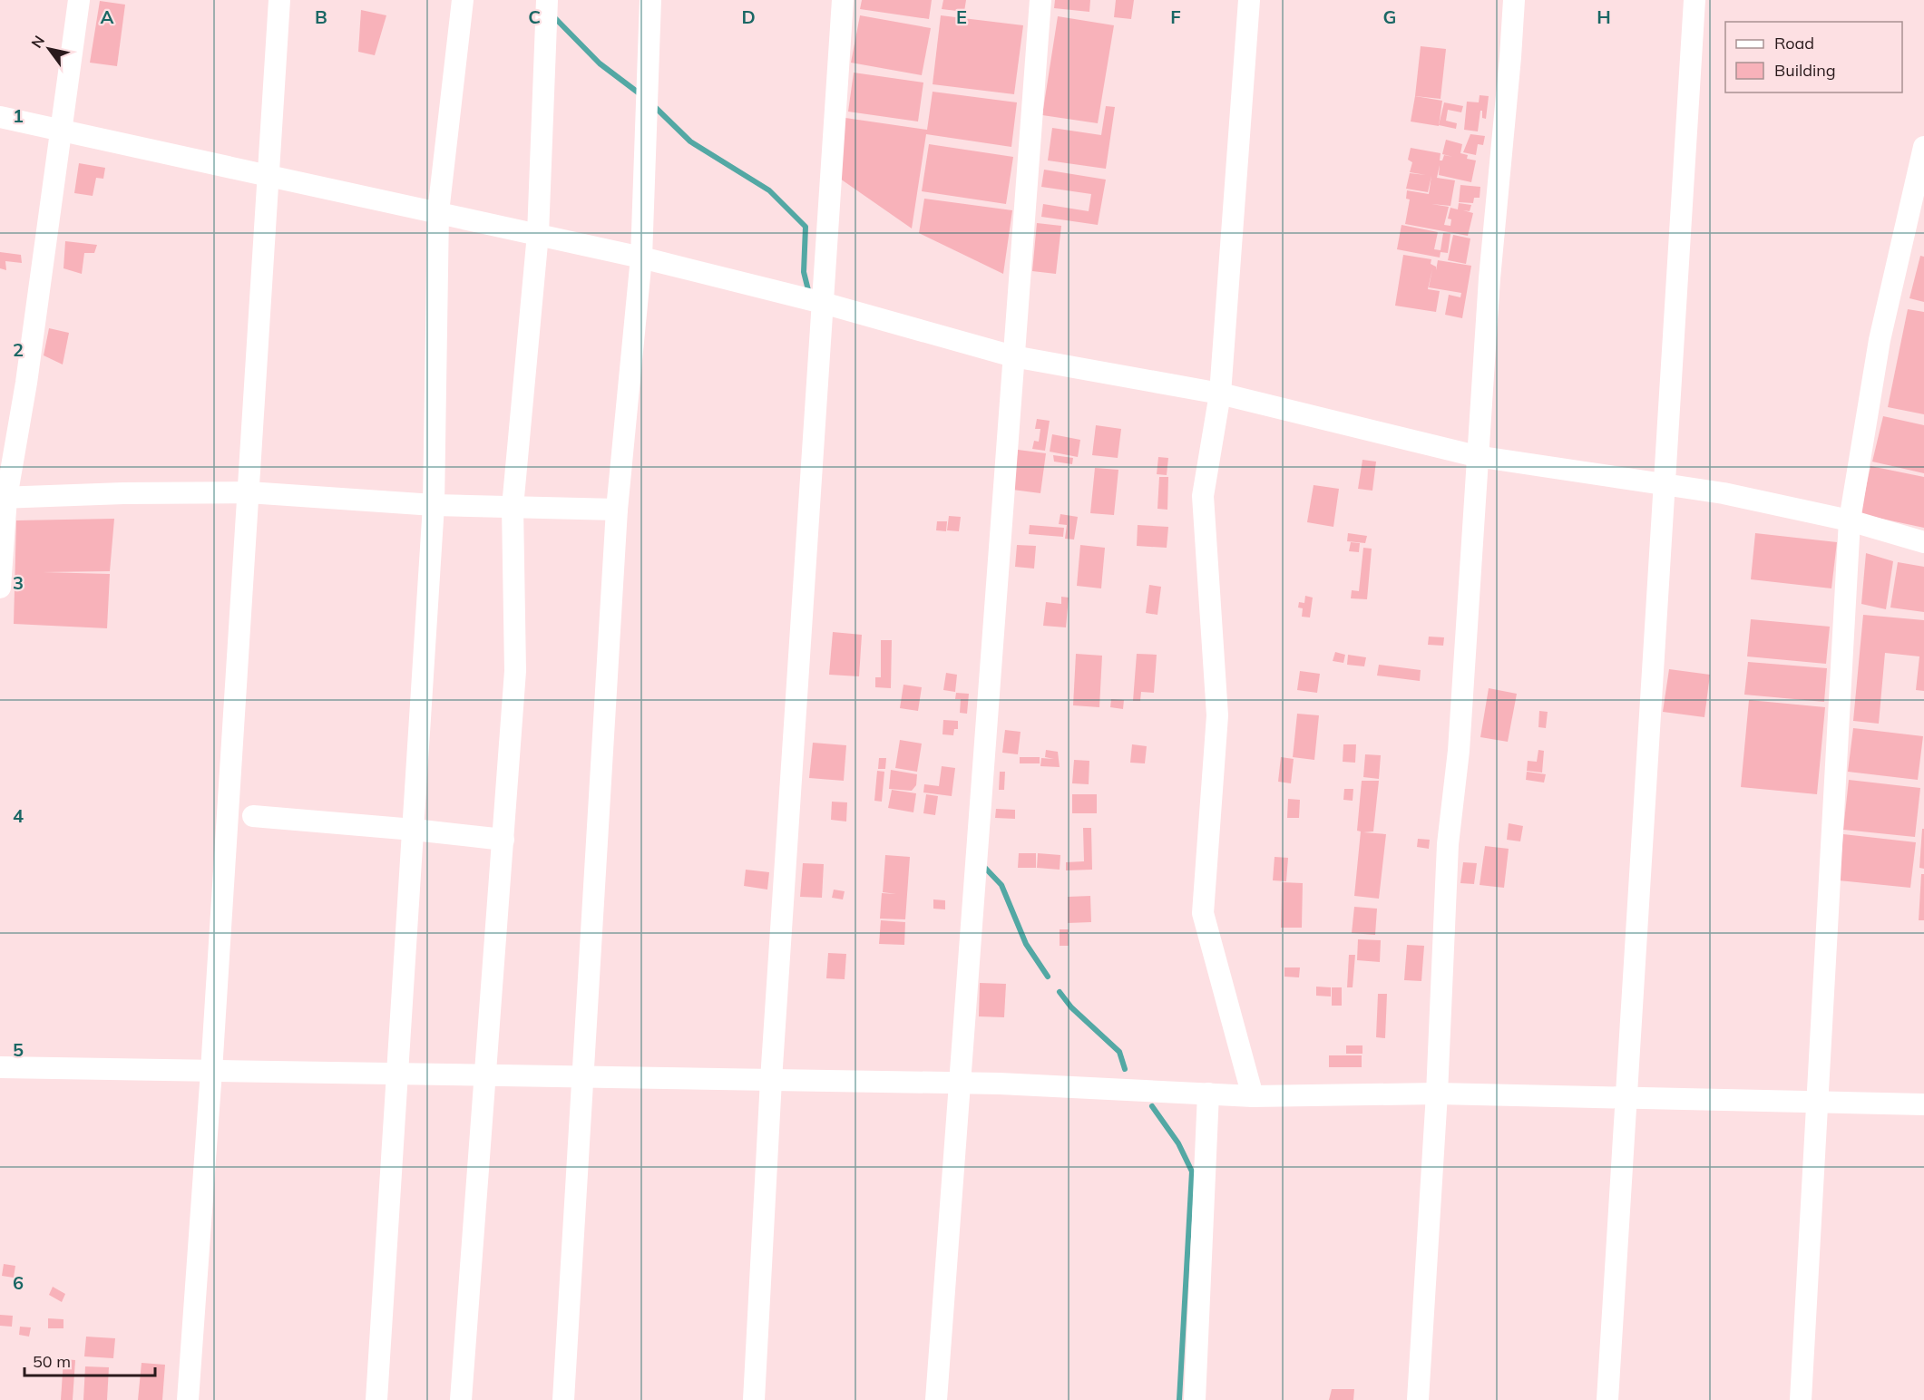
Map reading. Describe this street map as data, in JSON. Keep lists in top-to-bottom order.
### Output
{
  "legend": ["Road", "Building"],
  "scale_bar": "50 m",
  "north": "top left",
  "grid": {
    "columns": [
      "A",
      "B",
      "C",
      "D",
      "E",
      "F",
      "G",
      "H"
    ],
    "rows": [
      "1",
      "2",
      "3",
      "4",
      "5",
      "6"
    ]
  }
}
